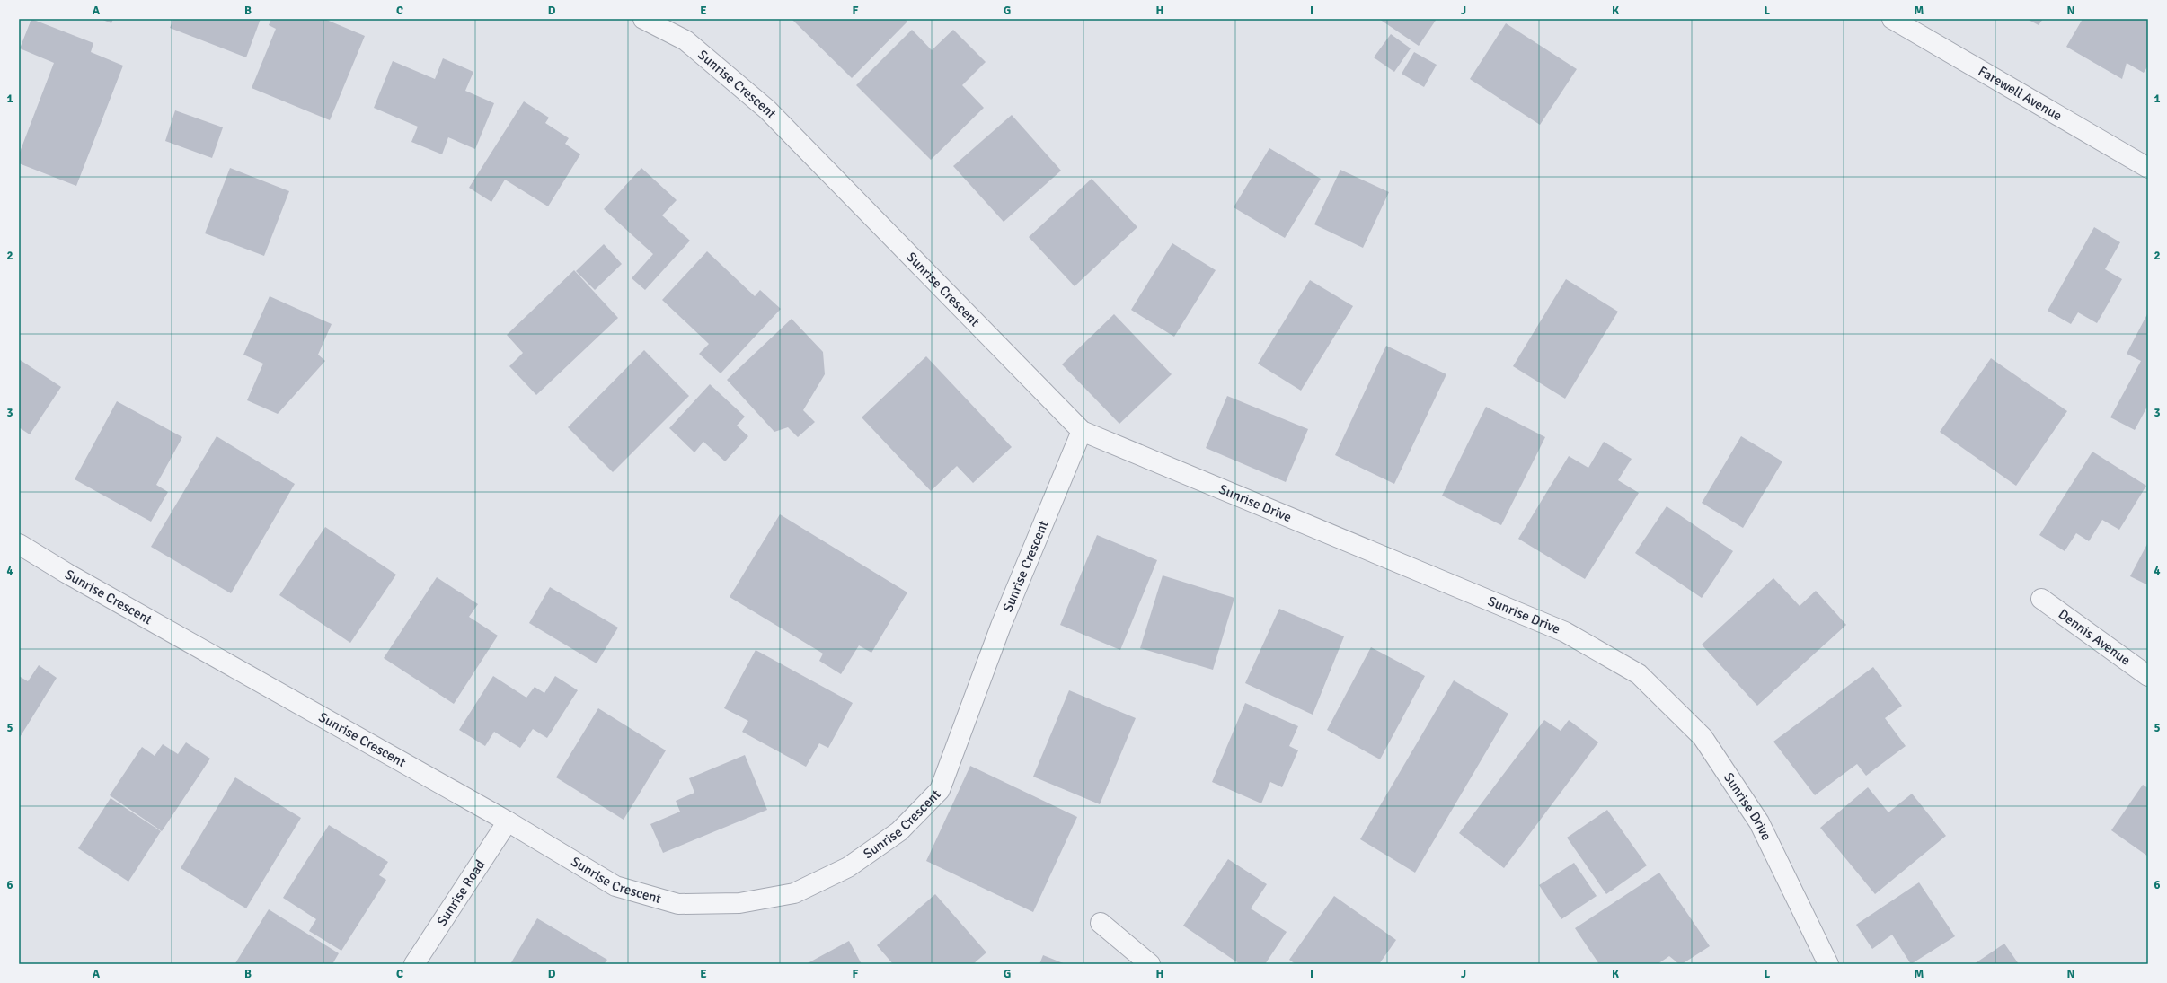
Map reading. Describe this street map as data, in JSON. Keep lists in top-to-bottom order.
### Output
{
  "streets": {
    "street": [
      "Sunrise Crescent",
      "Farewell Avenue",
      "Sunrise Drive",
      "Dennis Avenue",
      "Sunrise Road"
    ]
  },
  "crossings": [
    ["Sunrise Crescent", "Sunrise Drive"],
    ["Sunrise Crescent", "Sunrise Road"]
  ],
  "grid": {
    "columns": [
      "A",
      "B",
      "C",
      "D",
      "E",
      "F",
      "G",
      "H",
      "I",
      "J",
      "K",
      "L",
      "M",
      "N"
    ],
    "rows": [
      "1",
      "2",
      "3",
      "4",
      "5",
      "6"
    ]
  }
}
